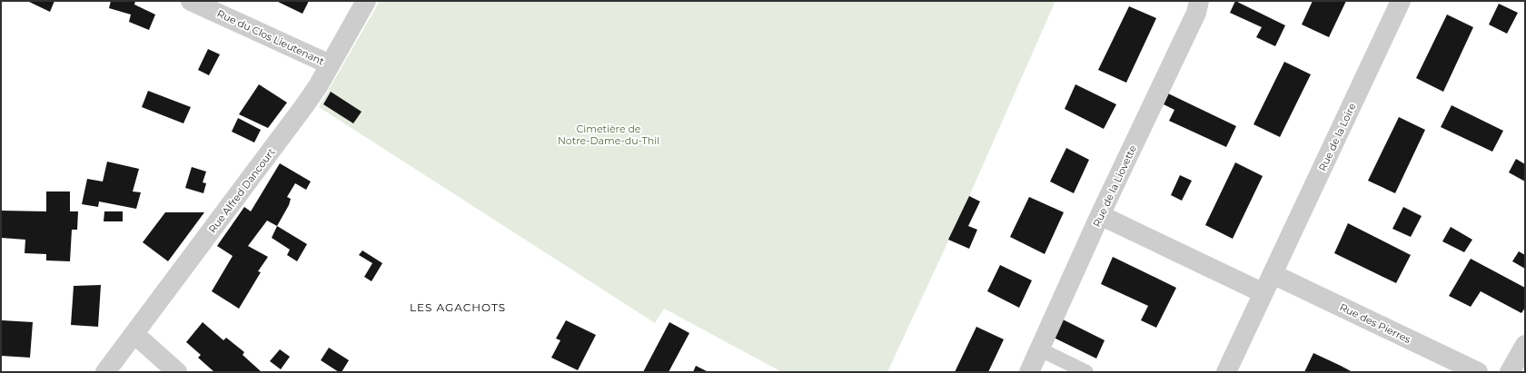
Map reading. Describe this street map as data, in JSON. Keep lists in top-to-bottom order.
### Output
{
  "streets": {
    "street": [
      "Rue du Clos Lieutenant",
      "Rue de la Loire",
      "Rue de la Liovette",
      "Rue Alfred Dancourt",
      "Rue des Pierres"
    ]
  },
  "crossings": [
    ["Rue du Clos Lieutenant", "Rue Alfred Dancourt"],
    ["Rue de la Loire", "Rue des Pierres"]
  ],
  "districts": ["LES AGACHOTS"],
  "parks": ["Cimetière de Notre-Dame-du-Thil"]
}
